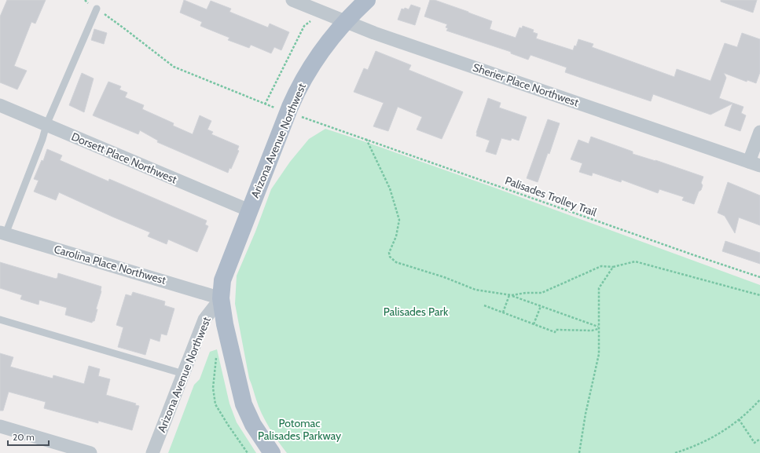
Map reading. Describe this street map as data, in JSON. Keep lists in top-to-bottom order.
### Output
{
  "streets": {
    "main road": ["Arizona Avenue Northwest"],
    "street": ["Sherier Place Northwest", "Dorsett Place Northwest", "Carolina Place Northwest"],
    "path": ["Palisades Trolley Trail"]
  },
  "crossings": [
    ["Sherier Place Northwest", "Arizona Avenue Northwest"],
    ["Arizona Avenue Northwest", "Dorsett Place Northwest"],
    ["Arizona Avenue Northwest", "Carolina Place Northwest"]
  ],
  "parks": ["Palisades Park", "Potomac Palisades Parkway"],
  "scale_bar": "20 m"
}
